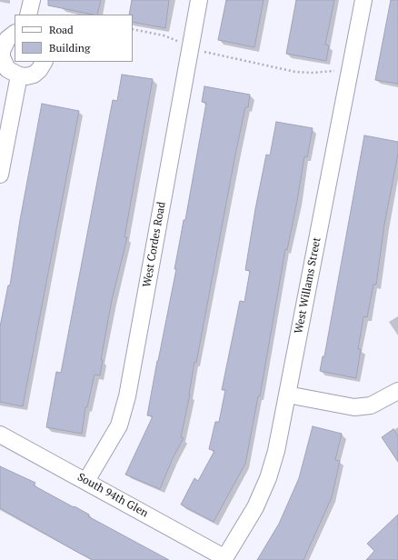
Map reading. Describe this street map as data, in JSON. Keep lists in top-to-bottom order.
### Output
{
  "streets": {
    "street": ["West Cordes Road", "West Willams Street", "South 94th Glen"]
  },
  "crossings": [
    ["West Cordes Road", "South 94th Glen"],
    ["West Willams Street", "South 94th Glen"]
  ],
  "legend": ["Road", "Building"]
}
